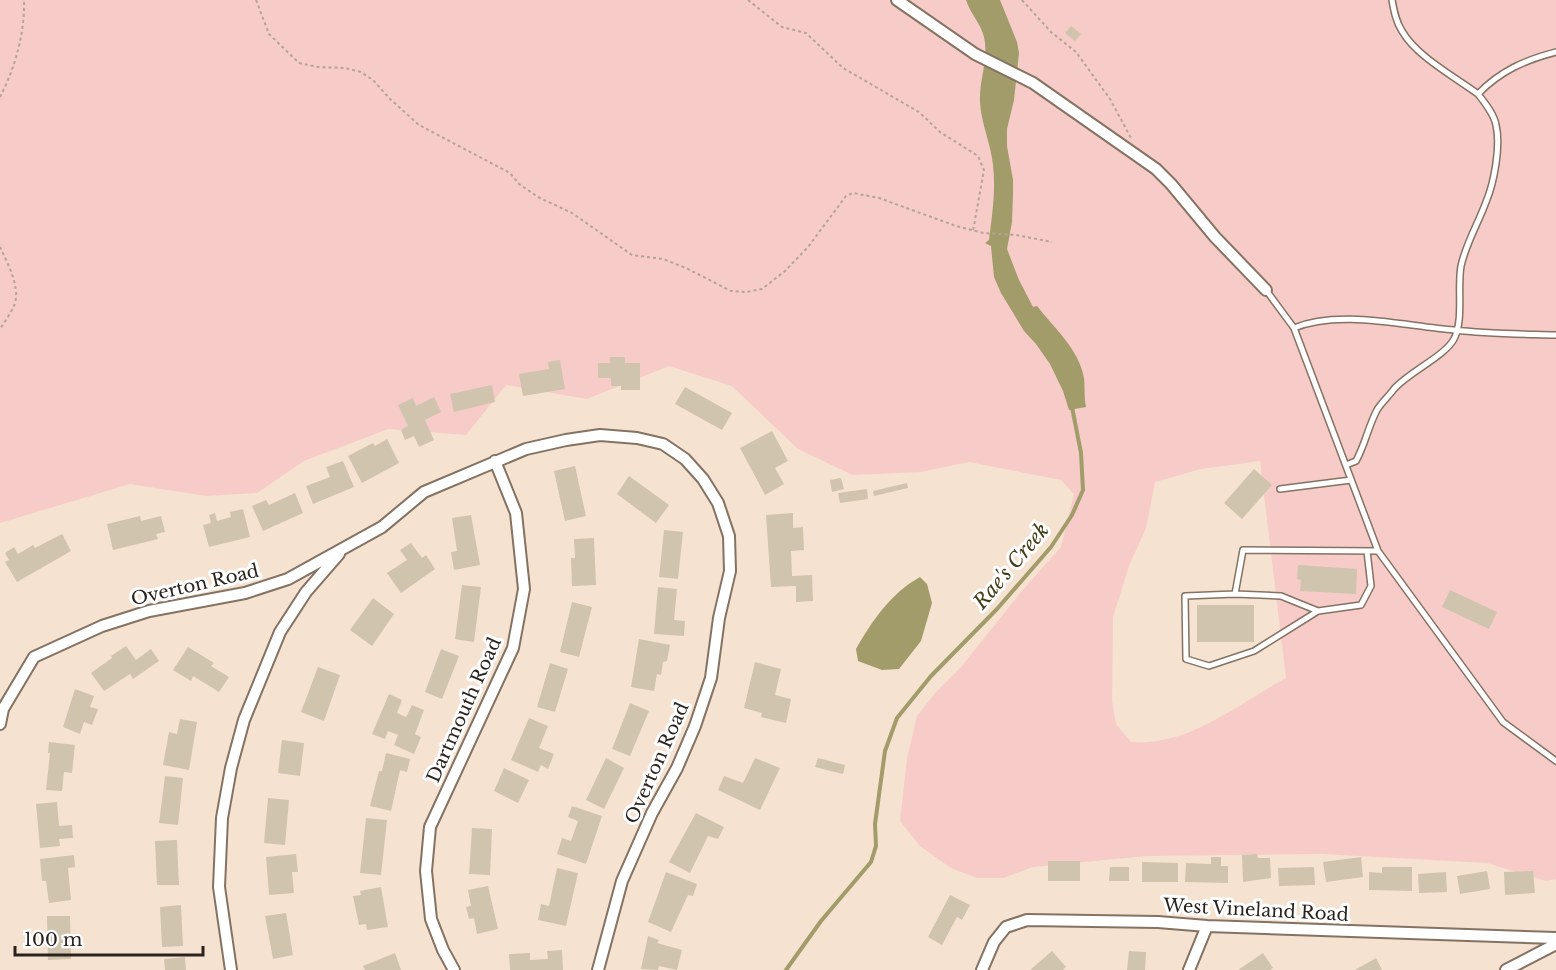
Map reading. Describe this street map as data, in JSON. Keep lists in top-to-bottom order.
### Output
{
  "streets": {
    "street": ["Overton Road", "Dartmouth Road", "West Vineland Road"]
  },
  "crossings": [
    ["Overton Road", "Dartmouth Road"]
  ],
  "water": ["Rae's Creek"],
  "scale_bar": "100 m"
}
